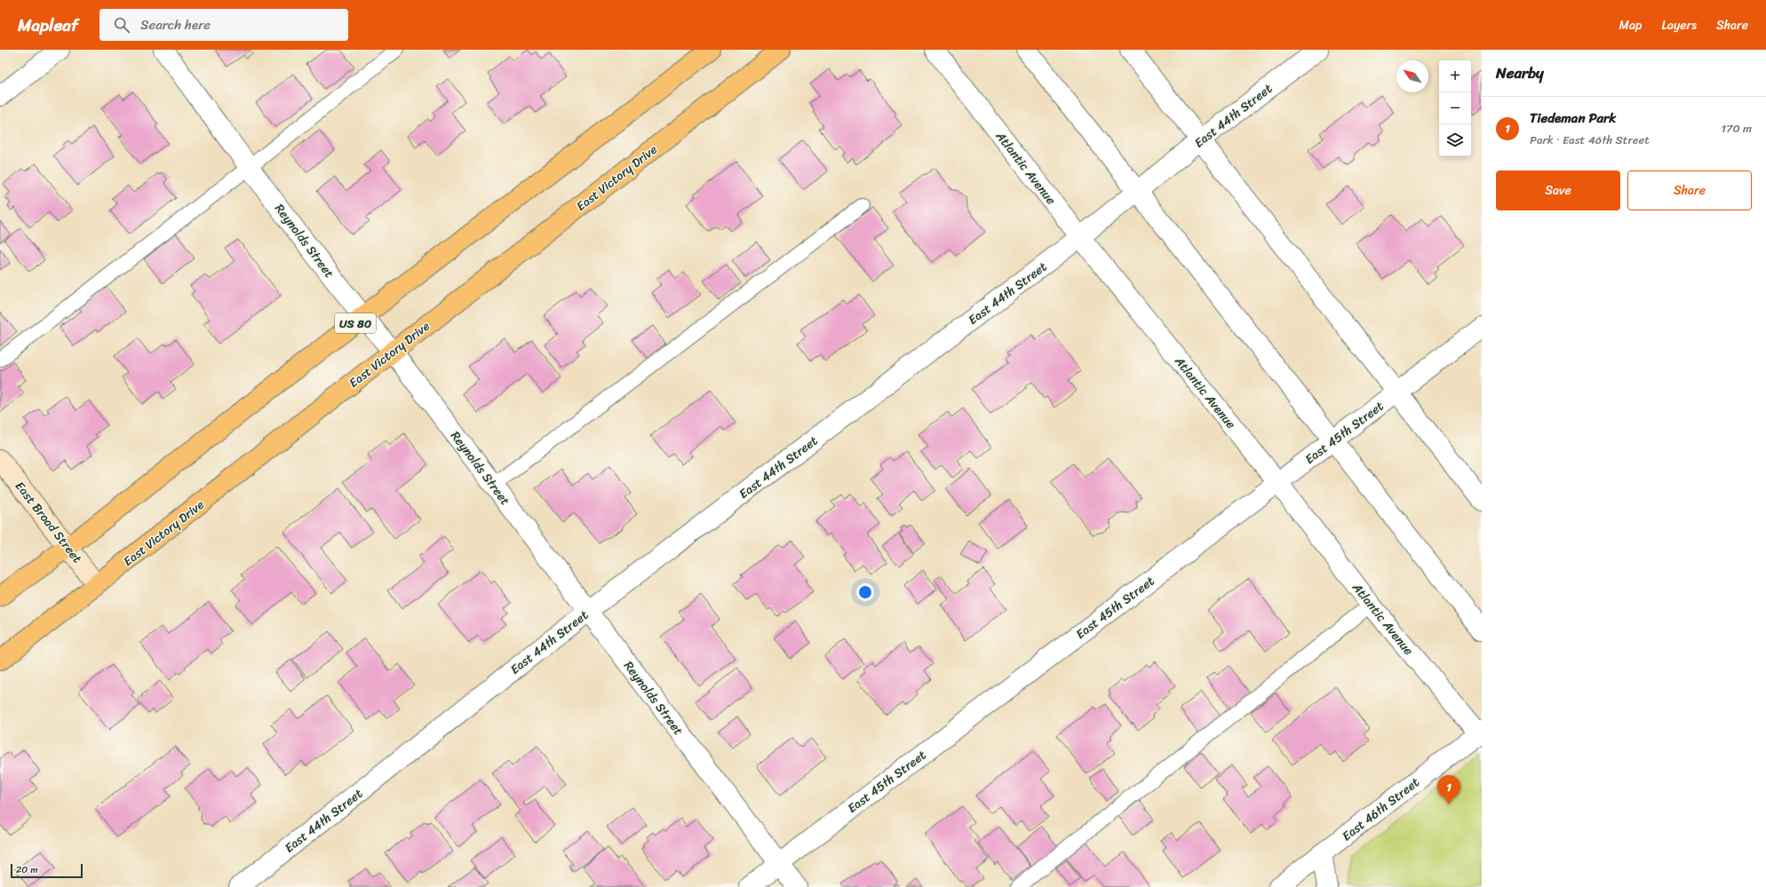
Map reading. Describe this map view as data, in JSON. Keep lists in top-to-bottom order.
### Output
{
  "streets": {
    "main road": ["East Victory Drive", "US 80", "East Broad Street"],
    "street": [
      "East 44th Street",
      "Atlantic Avenue",
      "Reynolds Street",
      "East 45th Street",
      "East 46th Street"
    ]
  },
  "crossings": [
    ["East 44th Street", "Atlantic Avenue"],
    ["East 44th Street", "Reynolds Street"],
    ["Atlantic Avenue", "East 45th Street"],
    ["Atlantic Avenue", "East 46th Street"],
    ["East Victory Drive", "Reynolds Street"],
    ["East Victory Drive", "East Broad Street"],
    ["Reynolds Street", "US 80"],
    ["Reynolds Street", "East 45th Street"],
    ["US 80", "East Broad Street"]
  ],
  "scale_bar": "20 m",
  "north": "top left",
  "page": {
    "header": "Mapleaf",
    "search": "Search here",
    "nav": ["Map", "Layers", "Share"],
    "heading": "Nearby",
    "map_buttons": ["+", "−"],
    "list": [
      {
        "mark": "1",
        "name": "Tiedeman Park",
        "note": "Park · East 46th Street",
        "value": "170 m"
      }
    ],
    "buttons": ["Save", "Share"],
    "pins": "1",
    "scale": "20 m"
  }
}
